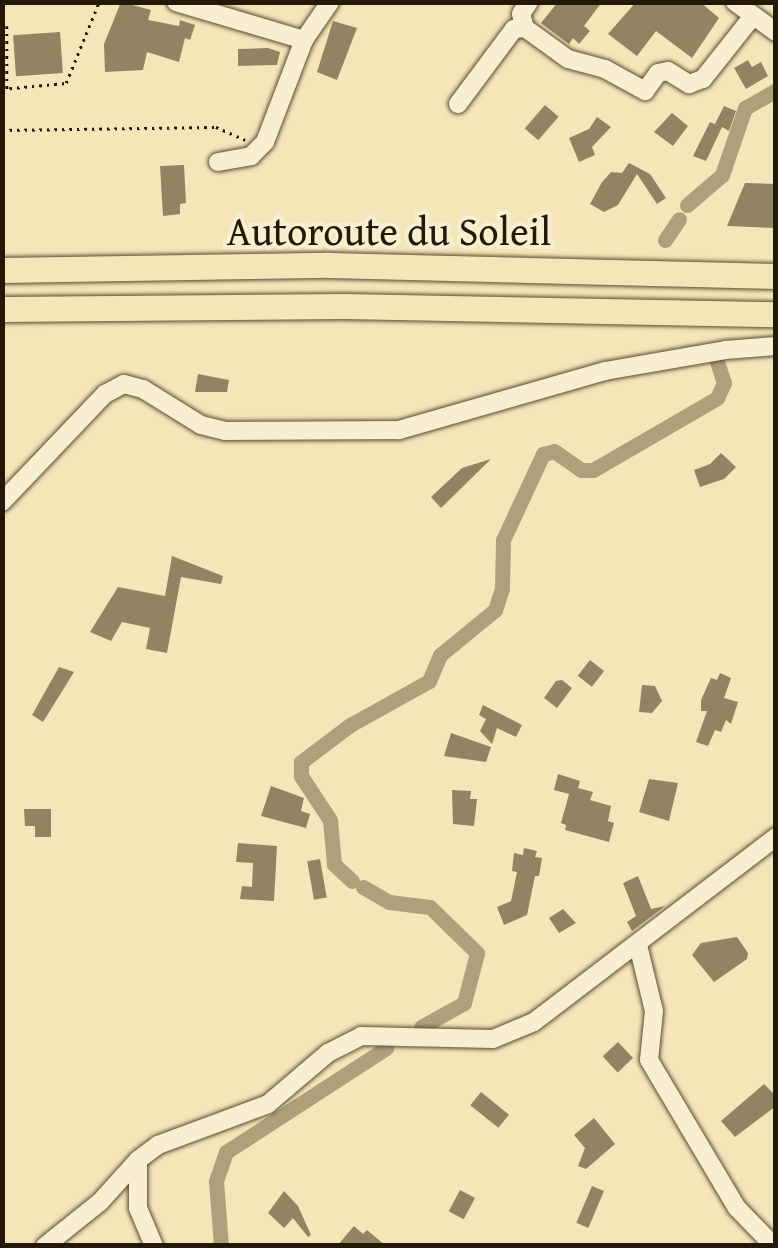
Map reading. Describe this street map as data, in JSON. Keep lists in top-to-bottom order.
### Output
{
  "streets": {
    "highway": ["Autoroute du Soleil"]
  }
}
